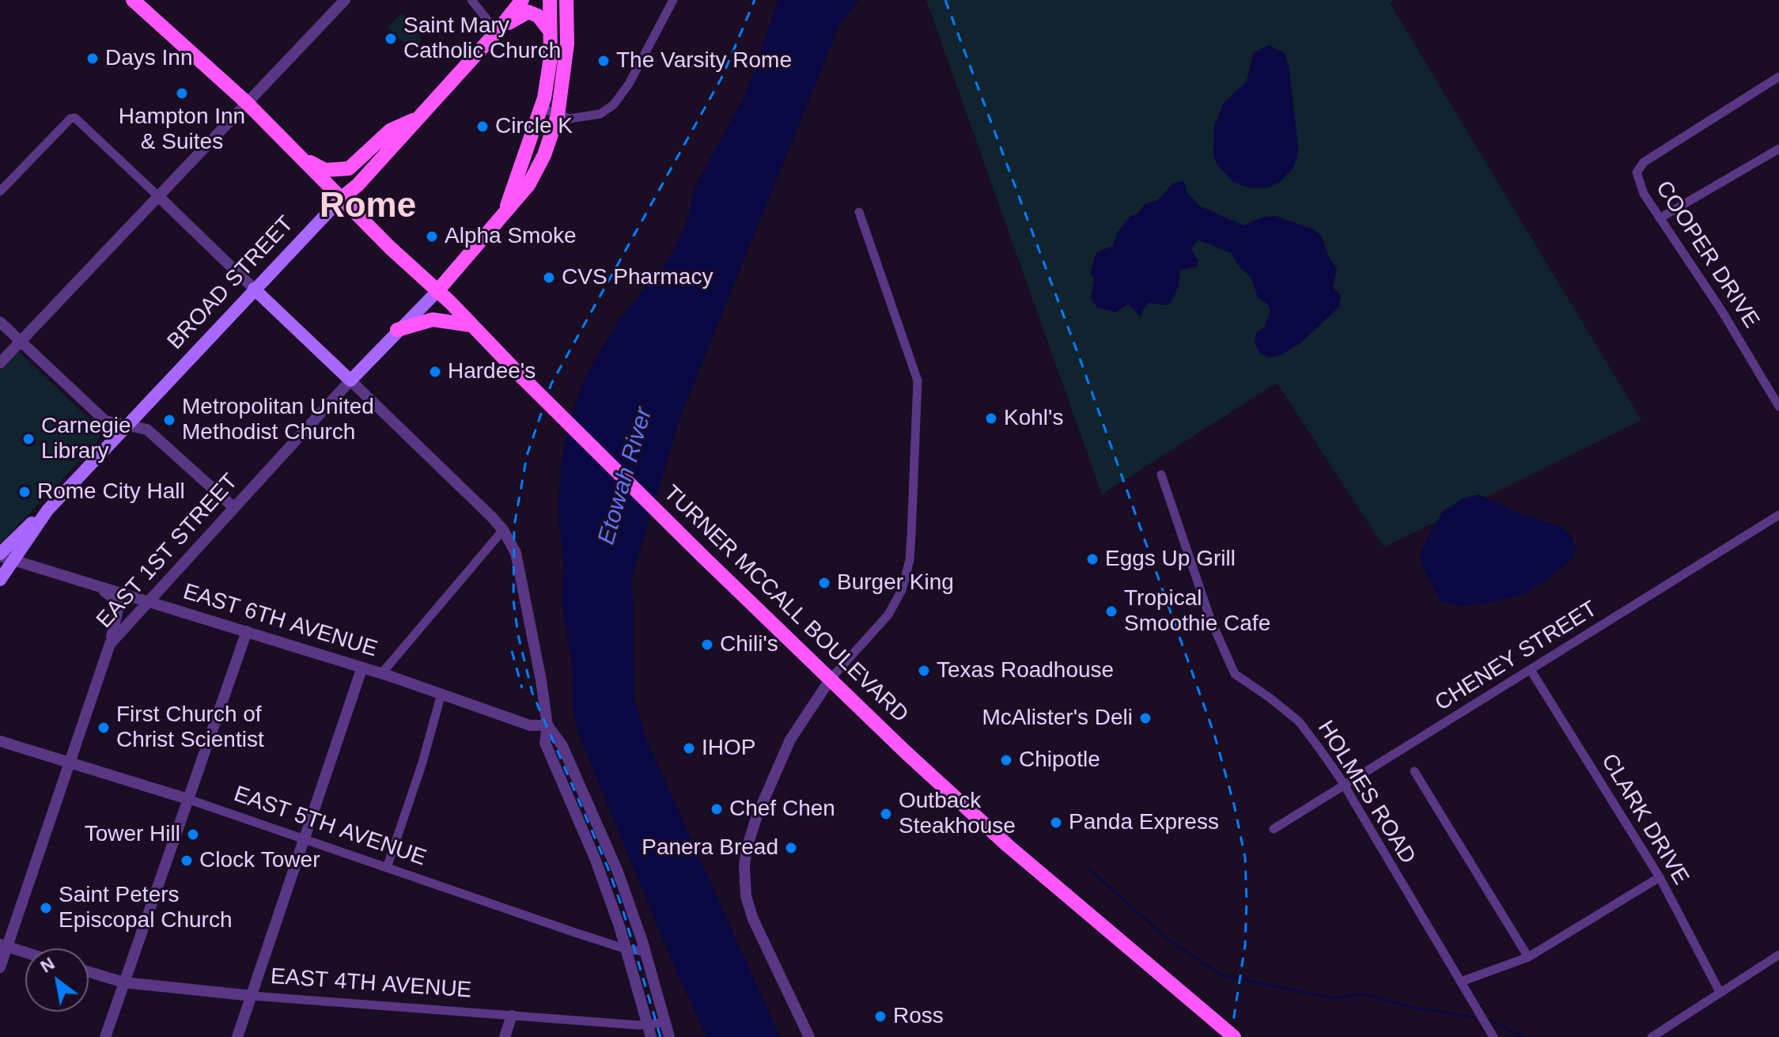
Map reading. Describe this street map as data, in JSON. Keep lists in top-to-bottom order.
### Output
{
  "streets": {
    "main road": ["BROAD STREET", "EAST 1ST STREET", "TURNER MCCALL BOULEVARD"],
    "street": [
      "COOPER DRIVE",
      "EAST 6TH AVENUE",
      "CHENEY STREET",
      "HOLMES ROAD",
      "CLARK DRIVE",
      "EAST 5TH AVENUE",
      "EAST 4TH AVENUE"
    ]
  },
  "crossings": [
    ["BROAD STREET", "TURNER MCCALL BOULEVARD"],
    ["BROAD STREET", "EAST 6TH AVENUE"],
    ["EAST 1ST STREET", "TURNER MCCALL BOULEVARD"],
    ["EAST 1ST STREET", "EAST 6TH AVENUE"],
    ["EAST 1ST STREET", "EAST 5TH AVENUE"],
    ["CHENEY STREET", "HOLMES ROAD"],
    ["CHENEY STREET", "CLARK DRIVE"]
  ],
  "districts": ["Rome"],
  "water": ["Etowah River"],
  "places": [
    "Saint Mary Catholic Church",
    "Days Inn",
    "The Varsity Rome",
    "Hampton Inn & Suites",
    "Circle K",
    "Alpha Smoke",
    "CVS Pharmacy",
    "Hardee's",
    "Kohl's",
    "Metropolitan United Methodist Church",
    "Carnegie Library",
    "Rome City Hall",
    "Eggs Up Grill",
    "Burger King",
    "Tropical Smoothie Cafe",
    "Chili's",
    "Texas Roadhouse",
    "McAlister's Deli",
    "First Church of Christ Scientist",
    "IHOP",
    "Chipotle",
    "Chef Chen",
    "Outback Steakhouse",
    "Panda Express",
    "Tower Hill",
    "Panera Bread",
    "Clock Tower",
    "Saint Peters Episcopal Church",
    "Ross"
  ],
  "north": "top left"
}
